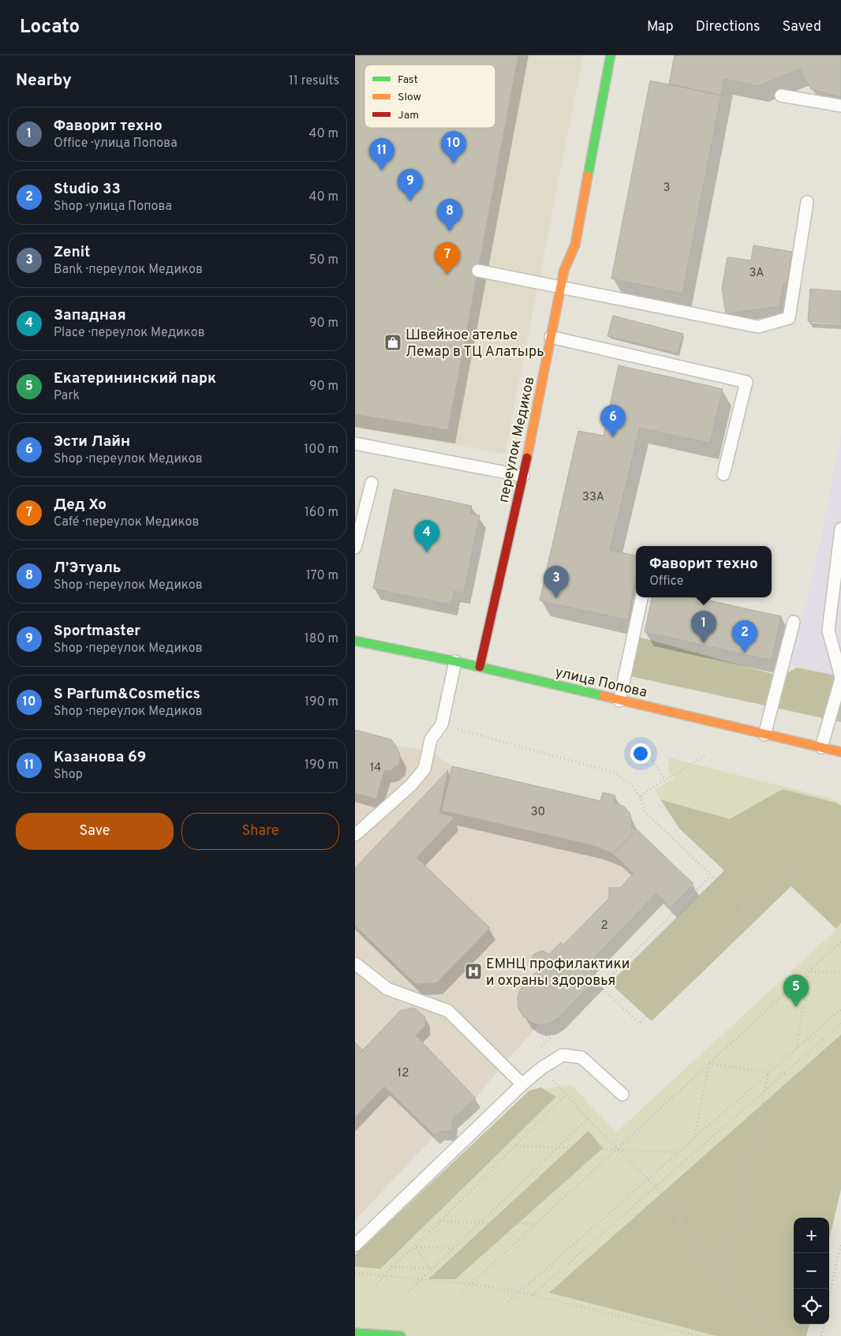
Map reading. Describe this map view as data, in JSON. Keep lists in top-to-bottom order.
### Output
{
  "streets": {
    "street": ["переулок Медиков", "улица Попова"]
  },
  "crossings": [
    ["переулок Медиков", "улица Попова"]
  ],
  "places": {
    "shop": ["Швейное ателье Лемар в ТЦ Алатырь"],
    "hospital": ["ЕМНЦ профилактики и охраны здоровья"]
  },
  "house_numbers": [
    "3",
    "3А",
    "33А",
    "14",
    "30",
    "2",
    "12"
  ],
  "legend": ["Fast", "Slow", "Jam"],
  "page": {
    "header": "Locato",
    "nav": ["Map", "Directions", "Saved"],
    "heading": ["Nearby", "11 results"],
    "list": [
      {
        "mark": "1",
        "name": "Фаворит техно",
        "note": "Office · улица Попова",
        "value": "40 m"
      },
      {
        "mark": "2",
        "name": "Studio 33",
        "note": "Shop · улица Попова",
        "value": "40 m"
      },
      {
        "mark": "3",
        "name": "Zenit",
        "note": "Bank · переулок Медиков",
        "value": "50 m"
      },
      {
        "mark": "4",
        "name": "Западная",
        "note": "Place · переулок Медиков",
        "value": "90 m"
      },
      {
        "mark": "5",
        "name": "Екатерининский парк",
        "note": "Park",
        "value": "90 m"
      },
      {
        "mark": "6",
        "name": "Эсти Лайн",
        "note": "Shop · переулок Медиков",
        "value": "100 m"
      },
      {
        "mark": "7",
        "name": "Дед Хо",
        "note": "Café · переулок Медиков",
        "value": "160 m"
      },
      {
        "mark": "8",
        "name": "Л’Этуаль",
        "note": "Shop · переулок Медиков",
        "value": "170 m"
      },
      {
        "mark": "9",
        "name": "Sportmaster",
        "note": "Shop · переулок Медиков",
        "value": "180 m"
      },
      {
        "mark": "10",
        "name": "S Parfum&Cosmetics",
        "note": "Shop · переулок Медиков",
        "value": "190 m"
      },
      {
        "mark": "11",
        "name": "Казанова 69",
        "note": "Shop",
        "value": "190 m"
      }
    ],
    "pins": [
      "10",
      "11",
      "9",
      "8",
      "7",
      "6",
      "4",
      "3",
      "1",
      "2",
      "5"
    ],
    "popup": ["Фаворит техно", "Office"],
    "buttons": ["Save", "Share"],
    "map_buttons": ["+", "−"]
  }
}
